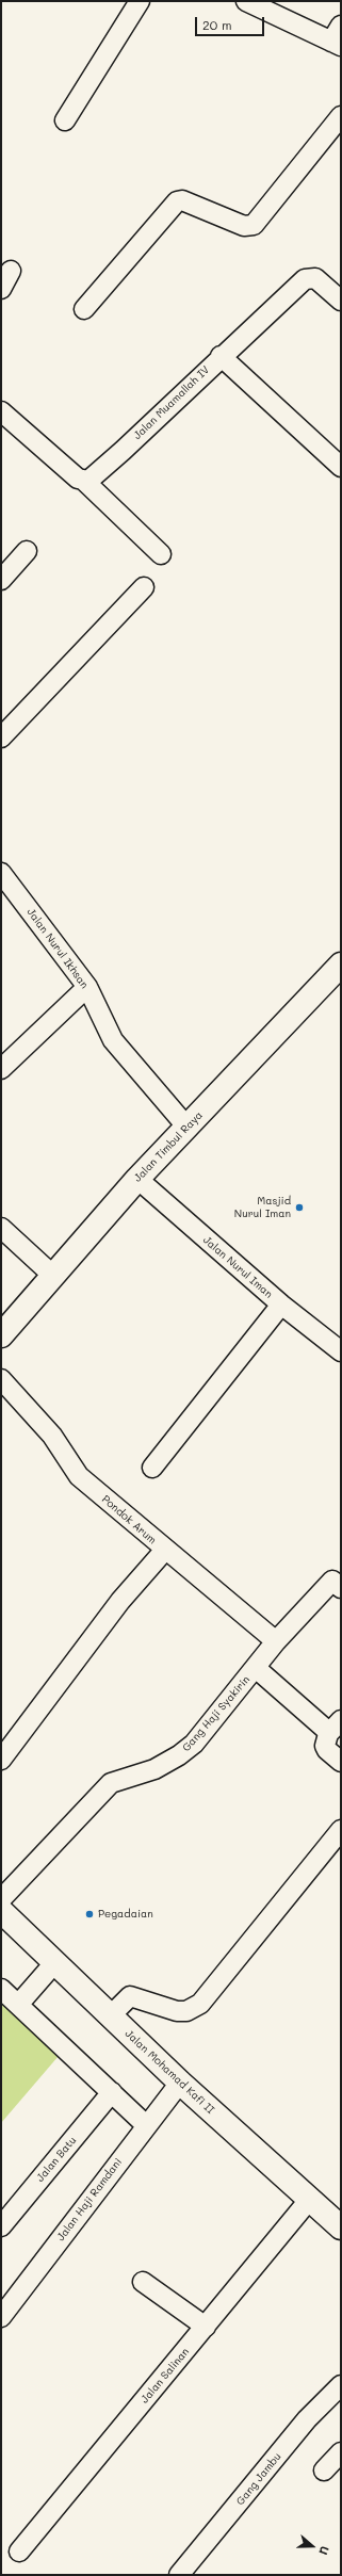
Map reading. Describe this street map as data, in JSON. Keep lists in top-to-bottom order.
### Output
{
  "streets": {
    "street": [
      "Jalan Muamallah IV",
      "Jalan Nurul Ikhsan",
      "Jalan Timbul Raya",
      "Jalan Nurul Iman",
      "Pondok Arum",
      "Gang Haji Syakirin",
      "Jalan Mohamad Kafi II",
      "Jalan Batu",
      "Jalan Haji Ramdani",
      "Jalan Salinan",
      "Gang Jambu"
    ]
  },
  "crossings": [
    ["Jalan Nurul Ikhsan", "Jalan Timbul Raya"],
    ["Jalan Timbul Raya", "Jalan Nurul Iman"],
    ["Pondok Arum", "Gang Haji Syakirin"],
    ["Jalan Mohamad Kafi II", "Jalan Haji Ramdani"],
    ["Jalan Mohamad Kafi II", "Jalan Salinan"]
  ],
  "places": ["Masjid Nurul Iman", "Pegadaian"],
  "scale_bar": "20 m",
  "north": "right"
}
